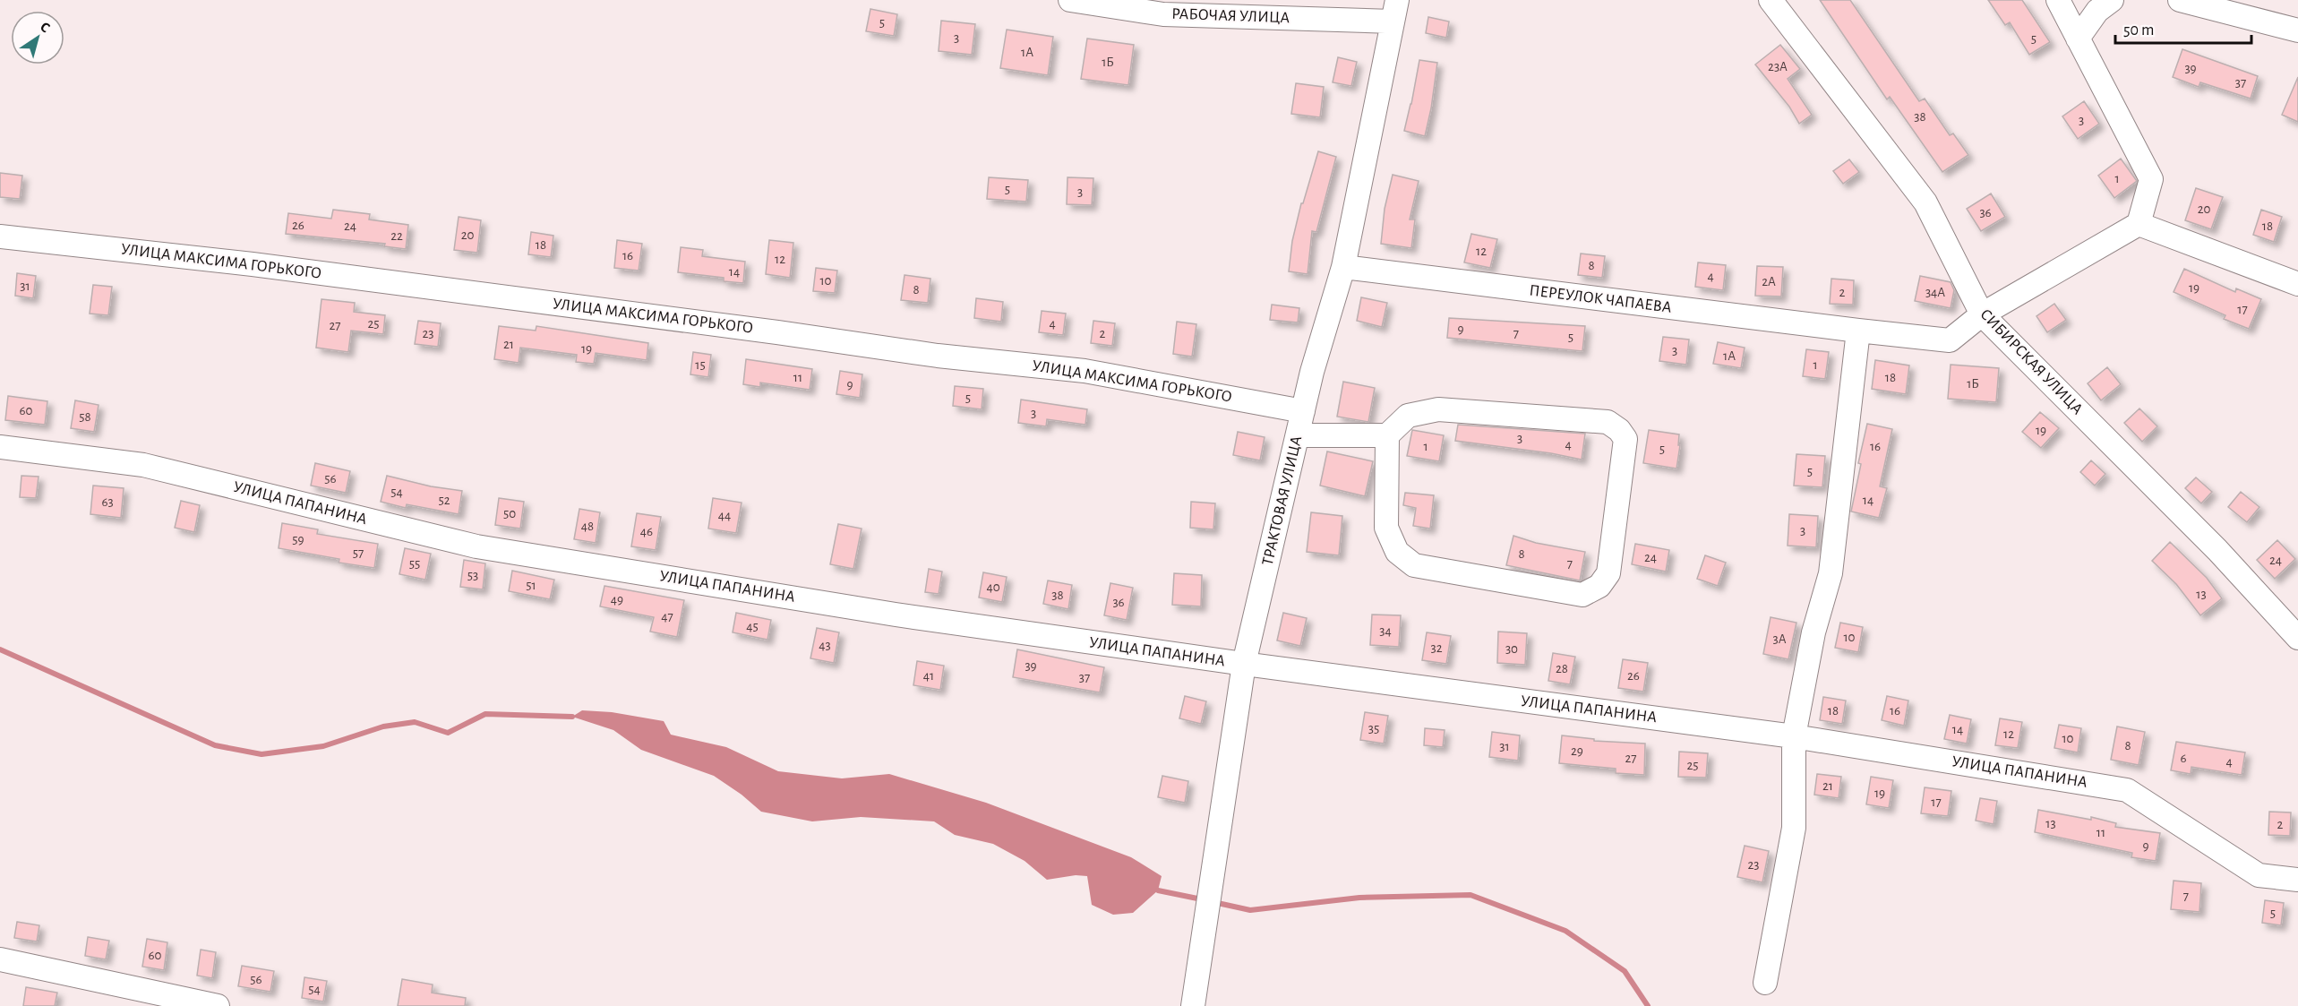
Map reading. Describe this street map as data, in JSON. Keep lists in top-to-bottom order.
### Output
{
  "streets": {
    "street": [
      "РАБОЧАЯ УЛИЦА",
      "УЛИЦА МАКСИМА ГОРЬКОГО",
      "ПЕРЕУЛОК ЧАПАЕВА",
      "СИБИРСКАЯ УЛИЦА",
      "ТРАКТОВАЯ УЛИЦА",
      "УЛИЦА ПАПАНИНА"
    ]
  },
  "crossings": [
    ["РАБОЧАЯ УЛИЦА", "ТРАКТОВАЯ УЛИЦА"],
    ["УЛИЦА МАКСИМА ГОРЬКОГО", "ТРАКТОВАЯ УЛИЦА"],
    ["ПЕРЕУЛОК ЧАПАЕВА", "СИБИРСКАЯ УЛИЦА"],
    ["ПЕРЕУЛОК ЧАПАЕВА", "ТРАКТОВАЯ УЛИЦА"],
    ["ТРАКТОВАЯ УЛИЦА", "УЛИЦА ПАПАНИНА"]
  ],
  "house_numbers": [
    "5",
    "3",
    "5",
    "1А",
    "1Б",
    "23А",
    "39",
    "37",
    "38",
    "3",
    "1",
    "5",
    "3",
    "20",
    "36",
    "26",
    "24",
    "18",
    "20",
    "22",
    "18",
    "12",
    "16",
    "12",
    "8",
    "14",
    "4",
    "10",
    "2А",
    "31",
    "19",
    "8",
    "2",
    "34А",
    "17",
    "25",
    "4",
    "27",
    "9",
    "23",
    "2",
    "7",
    "5",
    "21",
    "19",
    "3",
    "1А",
    "15",
    "1",
    "11",
    "18",
    "1Б",
    "9",
    "5",
    "60",
    "3",
    "58",
    "19",
    "3",
    "4",
    "1",
    "16",
    "5",
    "5",
    "56",
    "54",
    "52",
    "14",
    "63",
    "50",
    "44",
    "48",
    "3",
    "46",
    "59",
    "57",
    "8",
    "24",
    "24",
    "55",
    "7",
    "53",
    "51",
    "40",
    "13",
    "38",
    "49",
    "36",
    "47",
    "45",
    "34",
    "10",
    "3А",
    "43",
    "32",
    "30",
    "39",
    "28",
    "41",
    "26",
    "37",
    "18",
    "16",
    "35",
    "14",
    "12",
    "10",
    "8",
    "31",
    "29",
    "27",
    "6",
    "4",
    "25",
    "21",
    "19",
    "17",
    "13",
    "2",
    "11",
    "9",
    "23",
    "7",
    "5",
    "60",
    "56",
    "54"
  ],
  "scale_bar": "50 m",
  "north": "top right"
}
